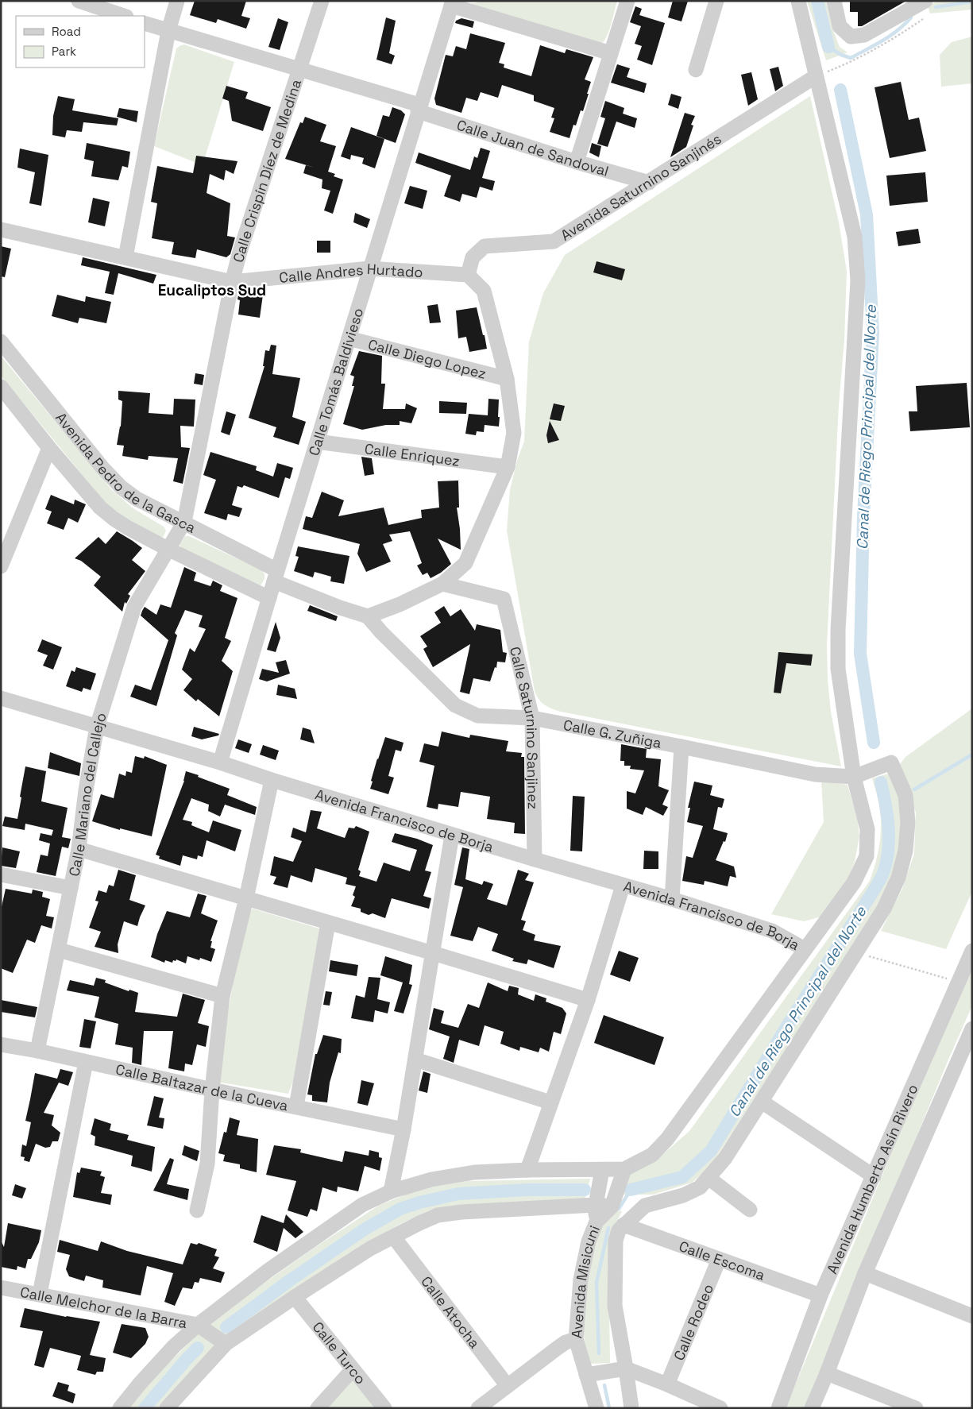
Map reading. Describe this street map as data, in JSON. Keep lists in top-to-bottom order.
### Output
{
  "streets": {
    "street": [
      "Calle Juan de Sandoval",
      "Calle Crispín Díez de Medina",
      "Avenida Saturnino Sanjinés",
      "Calle Andres Hurtado",
      "Calle Diego Lopez",
      "Calle Tomás Baldivieso",
      "Calle Enriquez",
      "Avenida Pedro de la Gasca",
      "Calle Saturnino Sanjinez",
      "Calle G. Zuñiga",
      "Calle Mariano del Callejo",
      "Avenida Francisco de Borja",
      "Calle Baltazar de la Cueva",
      "Avenida Humberto Asín Rivero",
      "Calle Escoma",
      "Avenida Misicuni",
      "Calle Melchor de la Barra",
      "Calle Atocha",
      "Calle Rodeo",
      "Calle Turco"
    ]
  },
  "crossings": [
    ["Calle Juan de Sandoval", "Calle Crispín Díez de Medina"],
    ["Calle Juan de Sandoval", "Avenida Saturnino Sanjinés"],
    ["Calle Juan de Sandoval", "Calle Tomás Baldivieso"],
    ["Calle Crispín Díez de Medina", "Calle Andres Hurtado"],
    ["Calle Crispín Díez de Medina", "Avenida Pedro de la Gasca"],
    ["Calle Crispín Díez de Medina", "Calle Mariano del Callejo"],
    ["Avenida Saturnino Sanjinés", "Calle Andres Hurtado"],
    ["Calle Andres Hurtado", "Calle Tomás Baldivieso"],
    ["Calle Diego Lopez", "Calle Tomás Baldivieso"],
    ["Calle Tomás Baldivieso", "Calle Enriquez"],
    ["Calle Tomás Baldivieso", "Avenida Pedro de la Gasca"],
    ["Calle Tomás Baldivieso", "Avenida Francisco de Borja"],
    ["Avenida Pedro de la Gasca", "Calle G. Zuñiga"],
    ["Calle Saturnino Sanjinez", "Calle G. Zuñiga"],
    ["Calle Saturnino Sanjinez", "Avenida Francisco de Borja"],
    ["Calle Mariano del Callejo", "Avenida Francisco de Borja"],
    ["Calle Mariano del Callejo", "Calle Baltazar de la Cueva"],
    ["Avenida Humberto Asín Rivero", "Calle Escoma"],
    ["Calle Escoma", "Calle Rodeo"]
  ],
  "districts": ["Eucaliptos Sud"],
  "water": ["Canal de Riego Principal del Norte"],
  "legend": ["Road", "Park"]
}
